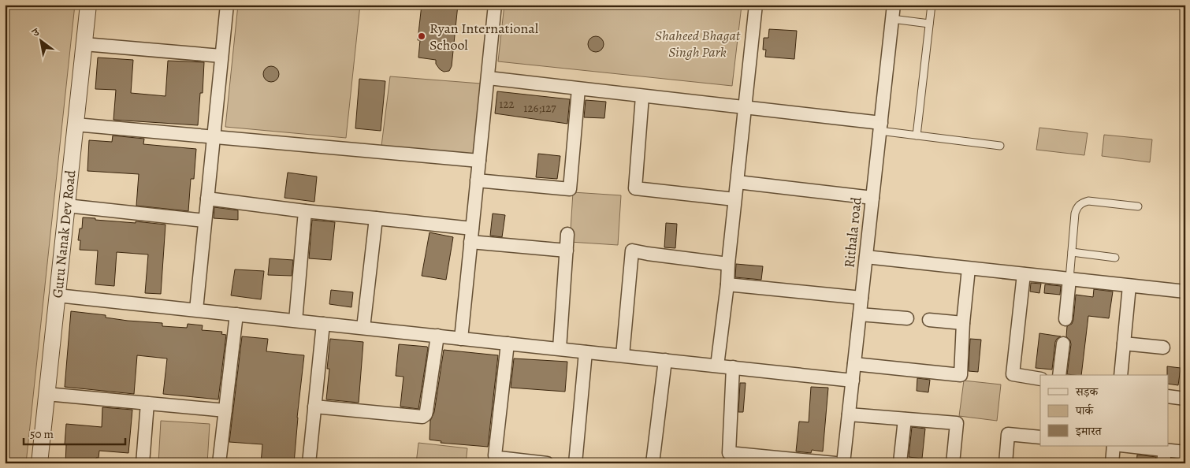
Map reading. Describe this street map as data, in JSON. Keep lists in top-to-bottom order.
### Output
{
  "streets": {
    "street": ["Rithala road", "Guru Nanak Dev Road"]
  },
  "parks": ["Shaheed Bhagat Singh Park"],
  "places": ["Ryan International School"],
  "house_numbers": ["122", "126;127"],
  "legend": ["सड़क", "पार्क", "इमारत"],
  "scale_bar": "50 m",
  "north": "top left"
}
